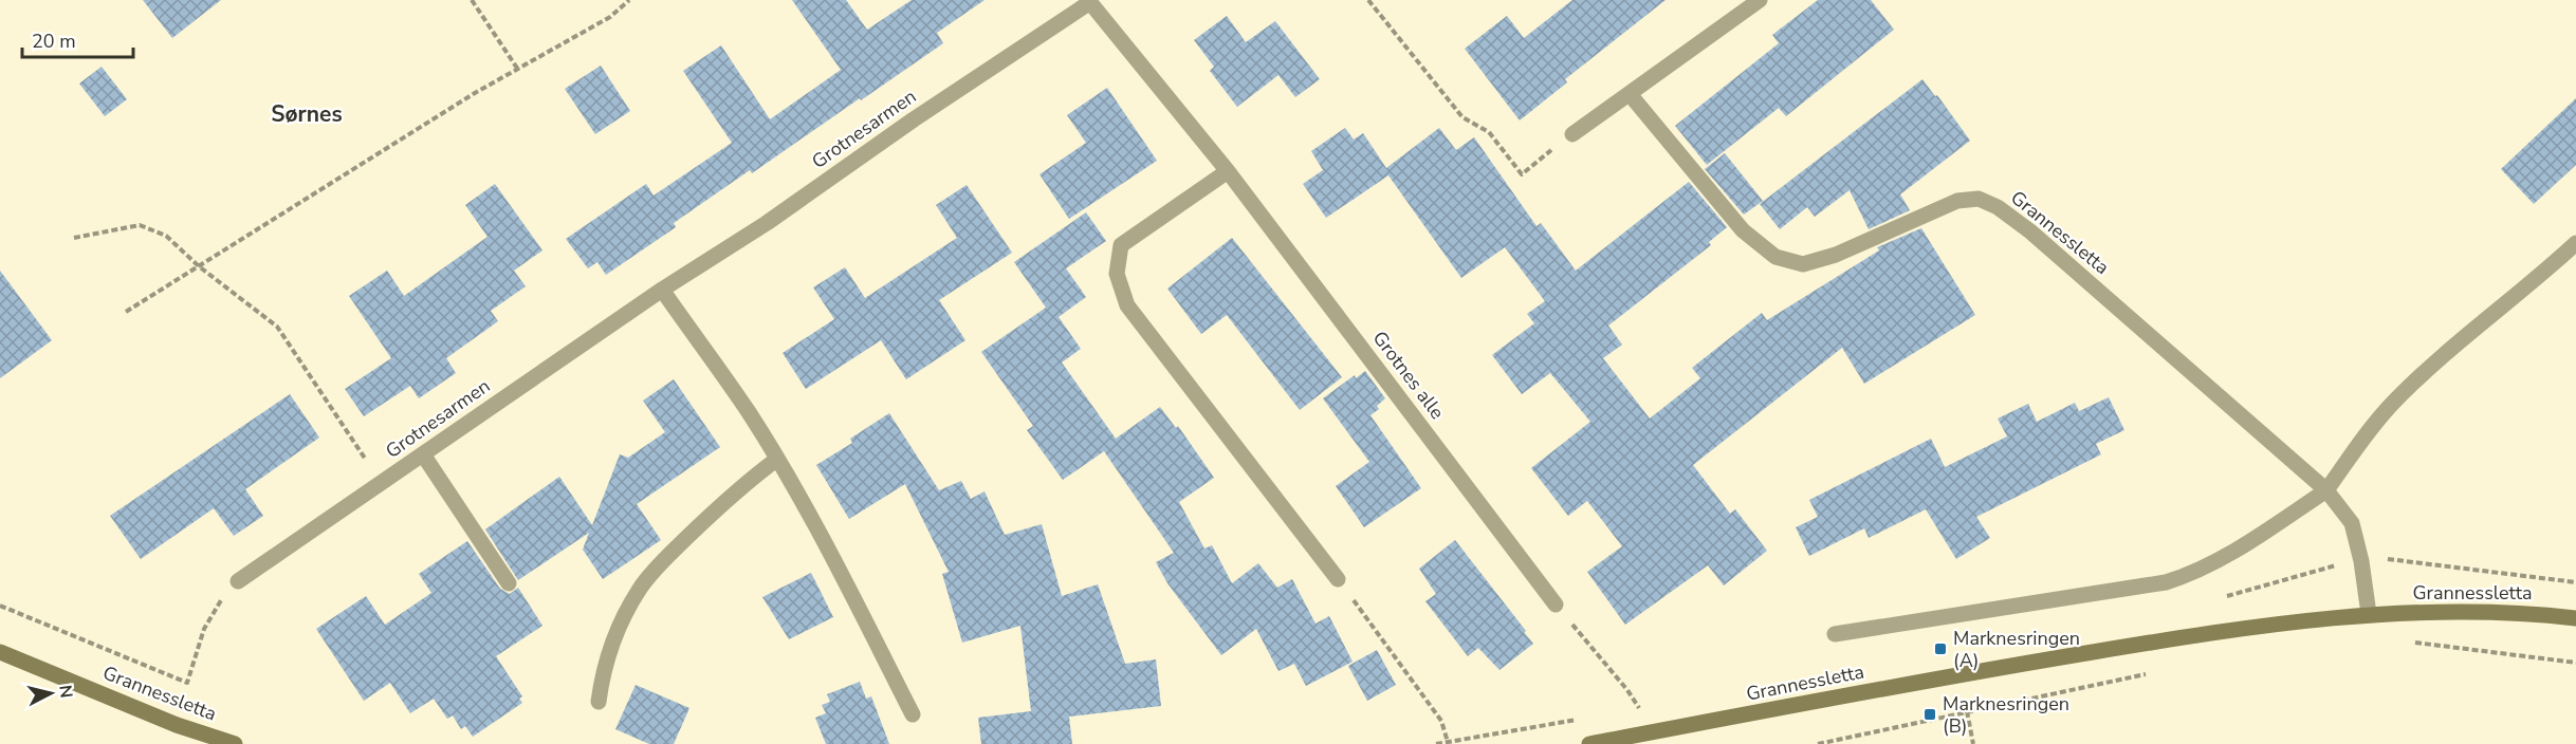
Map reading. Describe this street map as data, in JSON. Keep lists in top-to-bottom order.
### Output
{
  "streets": {
    "main road": ["Grannessletta"],
    "street": ["Grotnesarmen", "Grotnes alle"]
  },
  "crossings": [
    ["Grotnesarmen", "Grotnes alle"]
  ],
  "districts": ["Sørnes"],
  "places": {
    "transit": ["Marknesringen (A)", "Marknesringen (B)"]
  },
  "scale_bar": "20 m",
  "north": "right"
}
